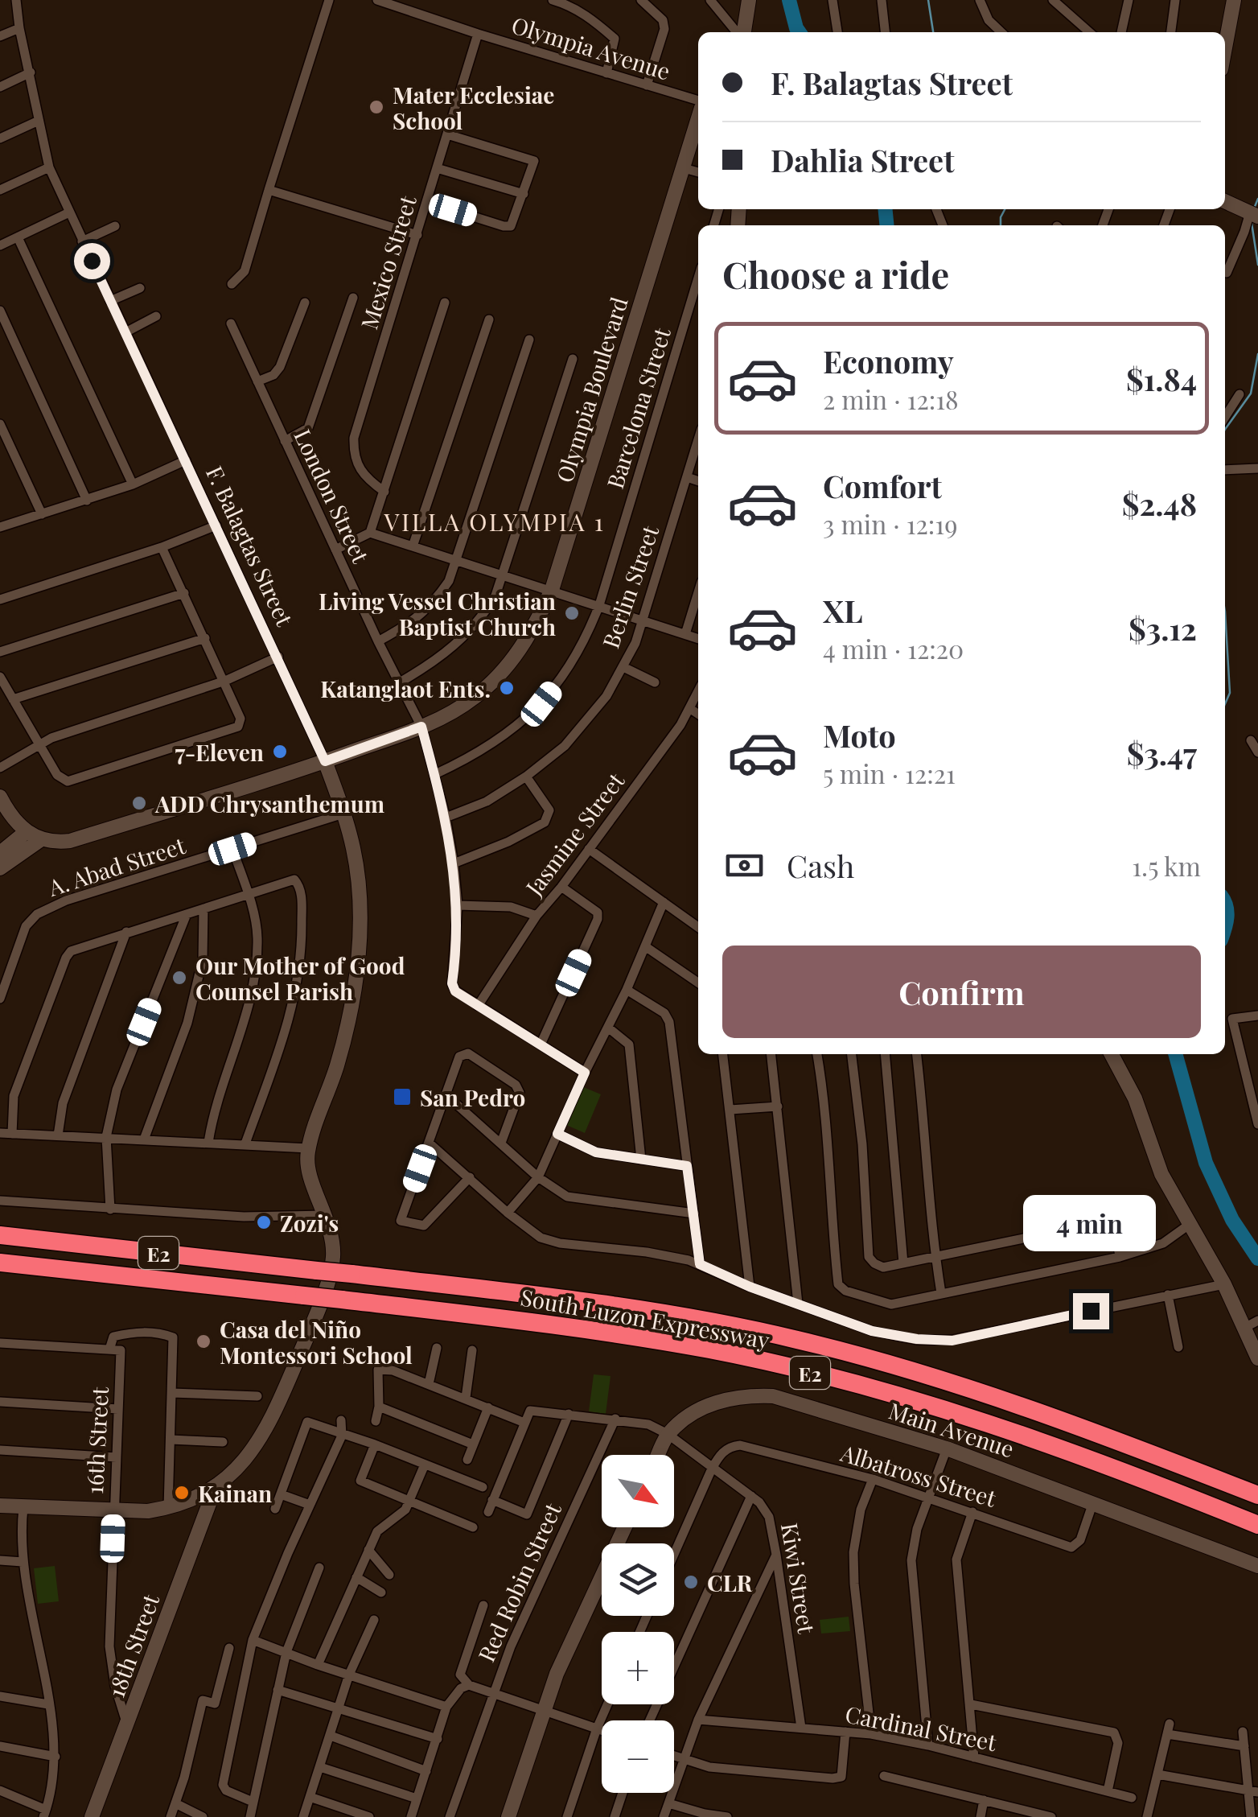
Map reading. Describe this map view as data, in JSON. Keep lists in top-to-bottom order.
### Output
{
  "streets": {
    "highway": ["E2", "South Luzon Expressway"],
    "main road": [
      "Olympia Boulevard",
      "F. Balagtas Street",
      "Main Avenue",
      "18th Street"
    ],
    "street": [
      "Olympia Avenue",
      "Mexico Street",
      "Barcelona Street",
      "London Street",
      "Berlin Street",
      "Jasmine Street",
      "A. Abad Street",
      "16th Street",
      "Albatross Street",
      "Kiwi Street",
      "Red Robin Street",
      "Cardinal Street"
    ]
  },
  "crossings": [
    ["Olympia Avenue", "Mexico Street"],
    ["Olympia Boulevard", "London Street"],
    ["Olympia Boulevard", "F. Balagtas Street"],
    ["Barcelona Street", "London Street"],
    ["London Street", "Berlin Street"],
    ["London Street", "Jasmine Street"],
    ["F. Balagtas Street", "A. Abad Street"],
    ["F. Balagtas Street", "18th Street"],
    ["Main Avenue", "Albatross Street"],
    ["Main Avenue", "Kiwi Street"],
    ["16th Street", "18th Street"],
    ["Albatross Street", "Kiwi Street"],
    ["Kiwi Street", "Cardinal Street"]
  ],
  "districts": ["VILLA OLYMPIA 1"],
  "places": {
    "other": [
      "Mater Ecclesiae School",
      "Living Vessel Christian Baptist Church",
      "Katanglaot Ents.",
      "7-Eleven",
      "ADD Chrysanthemum",
      "Our Mother of Good Counsel Parish",
      "Zozi's",
      "Casa del Niño Montessori School",
      "Kainan",
      "CLR"
    ],
    "transit": ["San Pedro"]
  },
  "north": "bottom right",
  "page": {
    "banner": ["F. Balagtas Street", "Dahlia Street"],
    "heading": "Choose a ride",
    "list": [
      {
        "name": "Economy",
        "note": "2 min · 12:18",
        "value": "$1.84"
      },
      {
        "name": "Comfort",
        "note": "3 min · 12:19",
        "value": "$2.48"
      },
      {
        "name": "XL",
        "note": "4 min · 12:20",
        "value": "$3.12"
      },
      {
        "name": "Moto",
        "note": "5 min · 12:21",
        "value": "$3.47"
      }
    ],
    "pay": ["Cash", "1.5 km"],
    "buttons": "Confirm",
    "bubble": "4 min",
    "map_buttons": ["+", "−"]
  }
}
